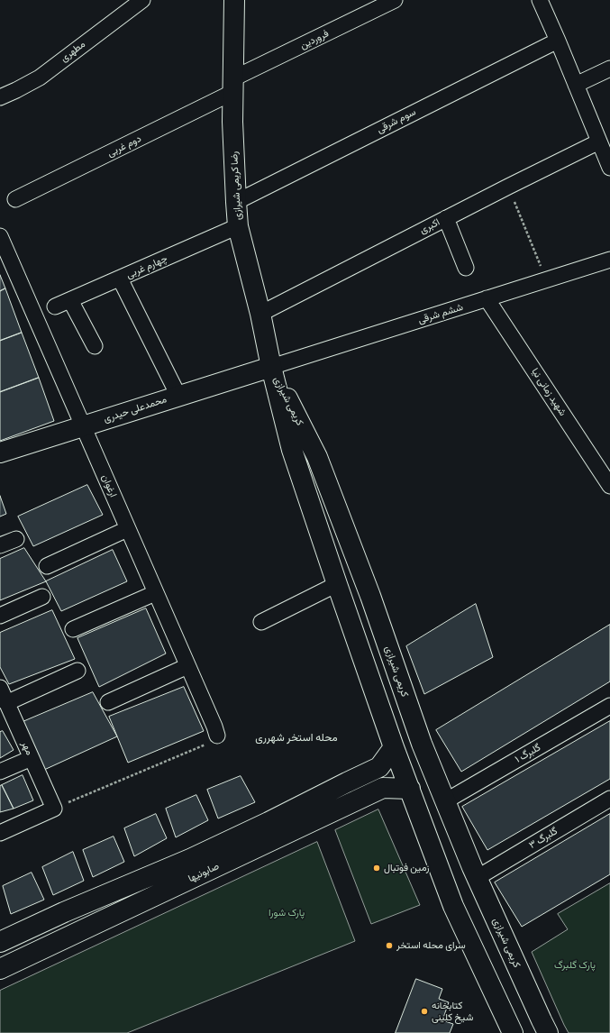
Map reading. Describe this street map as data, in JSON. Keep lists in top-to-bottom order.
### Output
{
  "streets": {
    "street": [
      "فروردین",
      "مطهری",
      "سوم شرقی",
      "دوم غربی",
      "رضا کریمی شیرازی",
      "اکبری",
      "چهارم غربی",
      "ششم شرقی",
      "شهید زمانی نیا",
      "کریمی شیرازی",
      "محمدعلی حیدری",
      "ارغوان",
      "مهر",
      "گلبرگ ۱",
      "گلبرگ ۳",
      "صابونیها"
    ]
  },
  "crossings": [
    ["فروردین", "دوم غربی"],
    ["فروردین", "رضا کریمی شیرازی"],
    ["سوم شرقی", "رضا کریمی شیرازی"],
    ["دوم غربی", "رضا کریمی شیرازی"],
    ["رضا کریمی شیرازی", "اکبری"],
    ["رضا کریمی شیرازی", "چهارم غربی"],
    ["رضا کریمی شیرازی", "ششم شرقی"],
    ["رضا کریمی شیرازی", "کریمی شیرازی"],
    ["رضا کریمی شیرازی", "محمدعلی حیدری"],
    ["ششم شرقی", "شهید زمانی نیا"],
    ["ششم شرقی", "کریمی شیرازی"],
    ["ششم شرقی", "محمدعلی حیدری"],
    ["کریمی شیرازی", "محمدعلی حیدری"],
    ["کریمی شیرازی", "گلبرگ ۱"],
    ["کریمی شیرازی", "گلبرگ ۳"],
    ["کریمی شیرازی", "صابونیها"],
    ["محمدعلی حیدری", "ارغوان"]
  ],
  "districts": ["محله استخر شهرری"],
  "parks": ["پارک شورا", "پارک گلبرگ"],
  "places": ["زمین فوتبال", "سرای محله استخر", "کتابخانه شیخ کلینی"]
}
